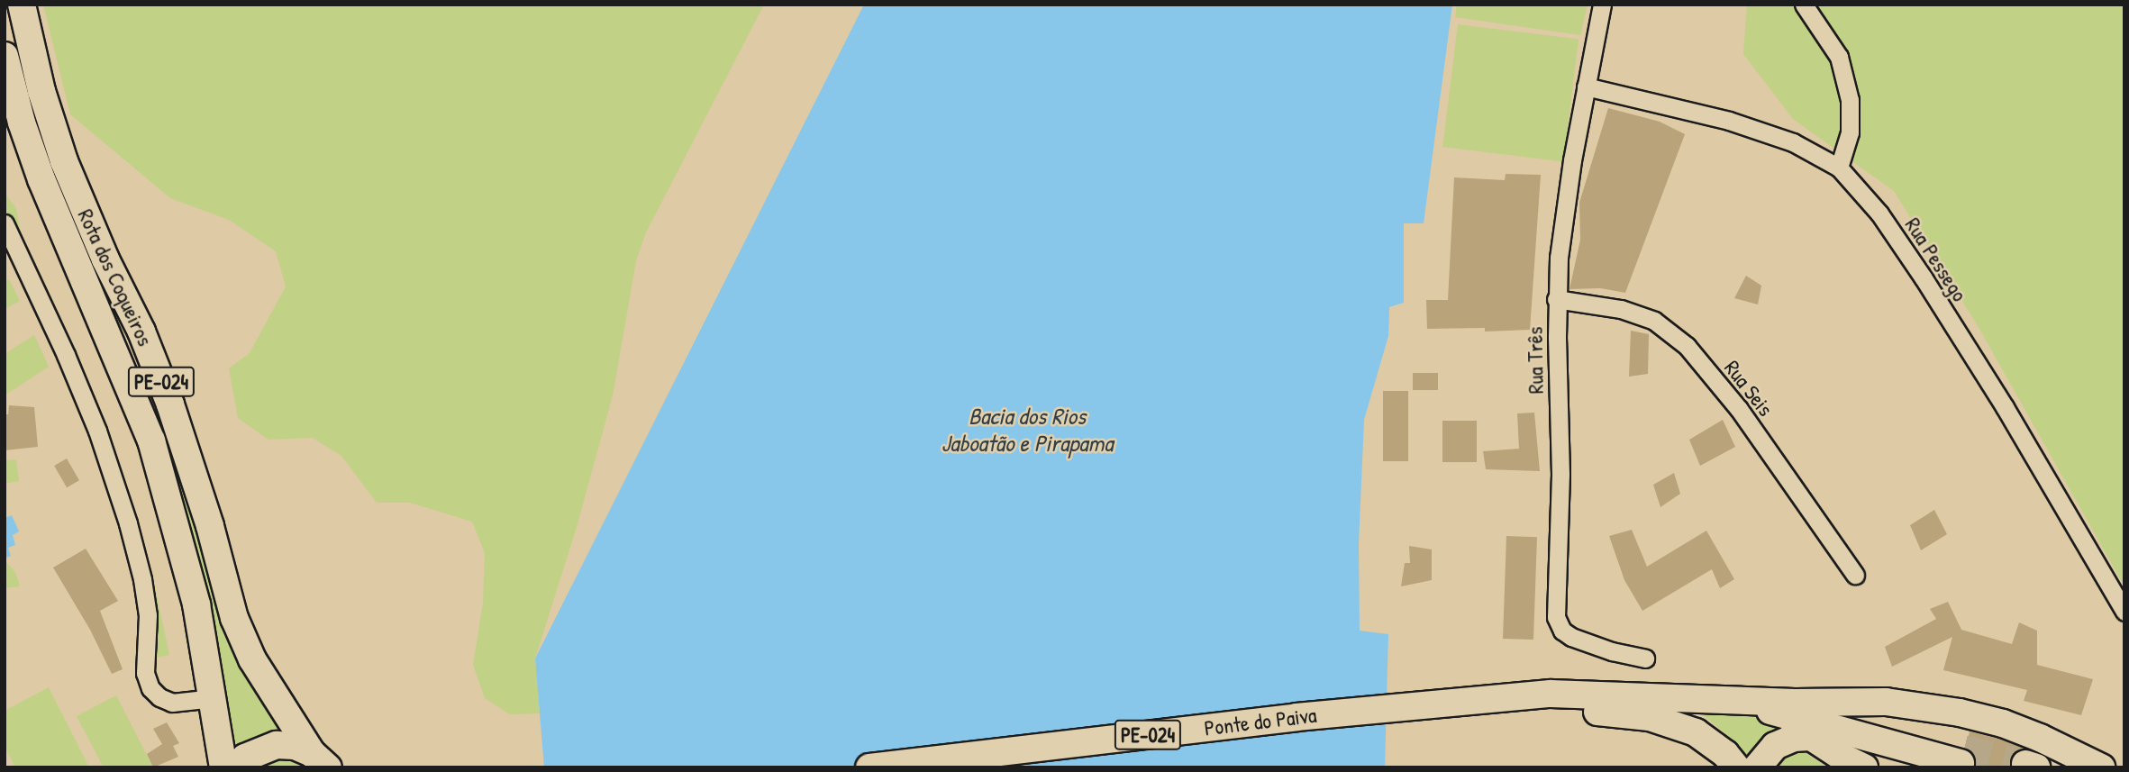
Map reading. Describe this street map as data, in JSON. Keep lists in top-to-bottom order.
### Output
{
  "streets": {
    "main road": ["Rota dos Coqueiros", "PE-024", "Ponte do Paiva"],
    "street": ["Rua Pessego", "Rua Três", "Rua Seis"]
  },
  "crossings": [
    ["Rua Pessego", "Rua Três"],
    ["Rua Três", "Rua Seis"]
  ],
  "water": ["Bacia dos Rios Jaboatão e Pirapama"]
}
